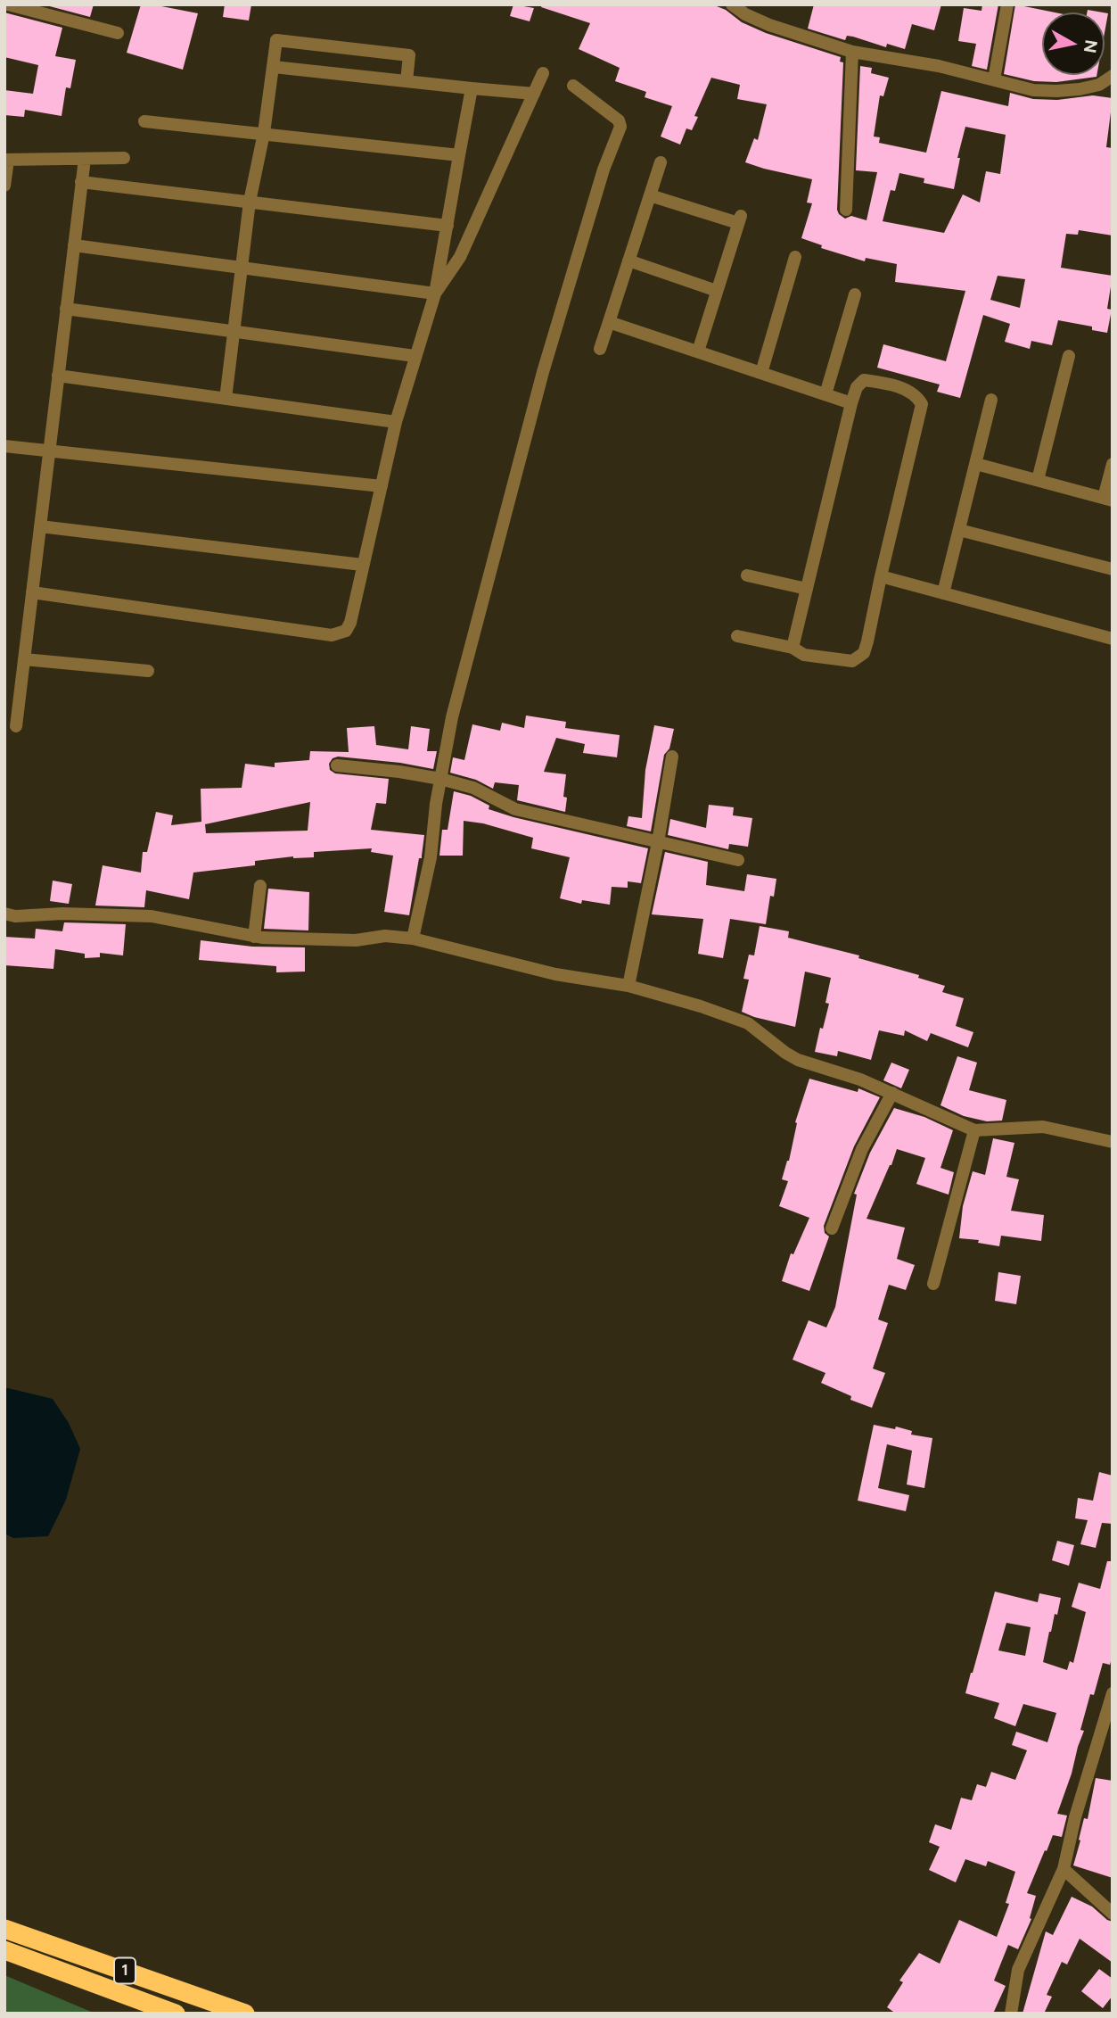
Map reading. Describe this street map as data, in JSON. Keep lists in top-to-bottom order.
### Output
{
  "streets": {
    "highway": ["1"]
  },
  "north": "right"
}
